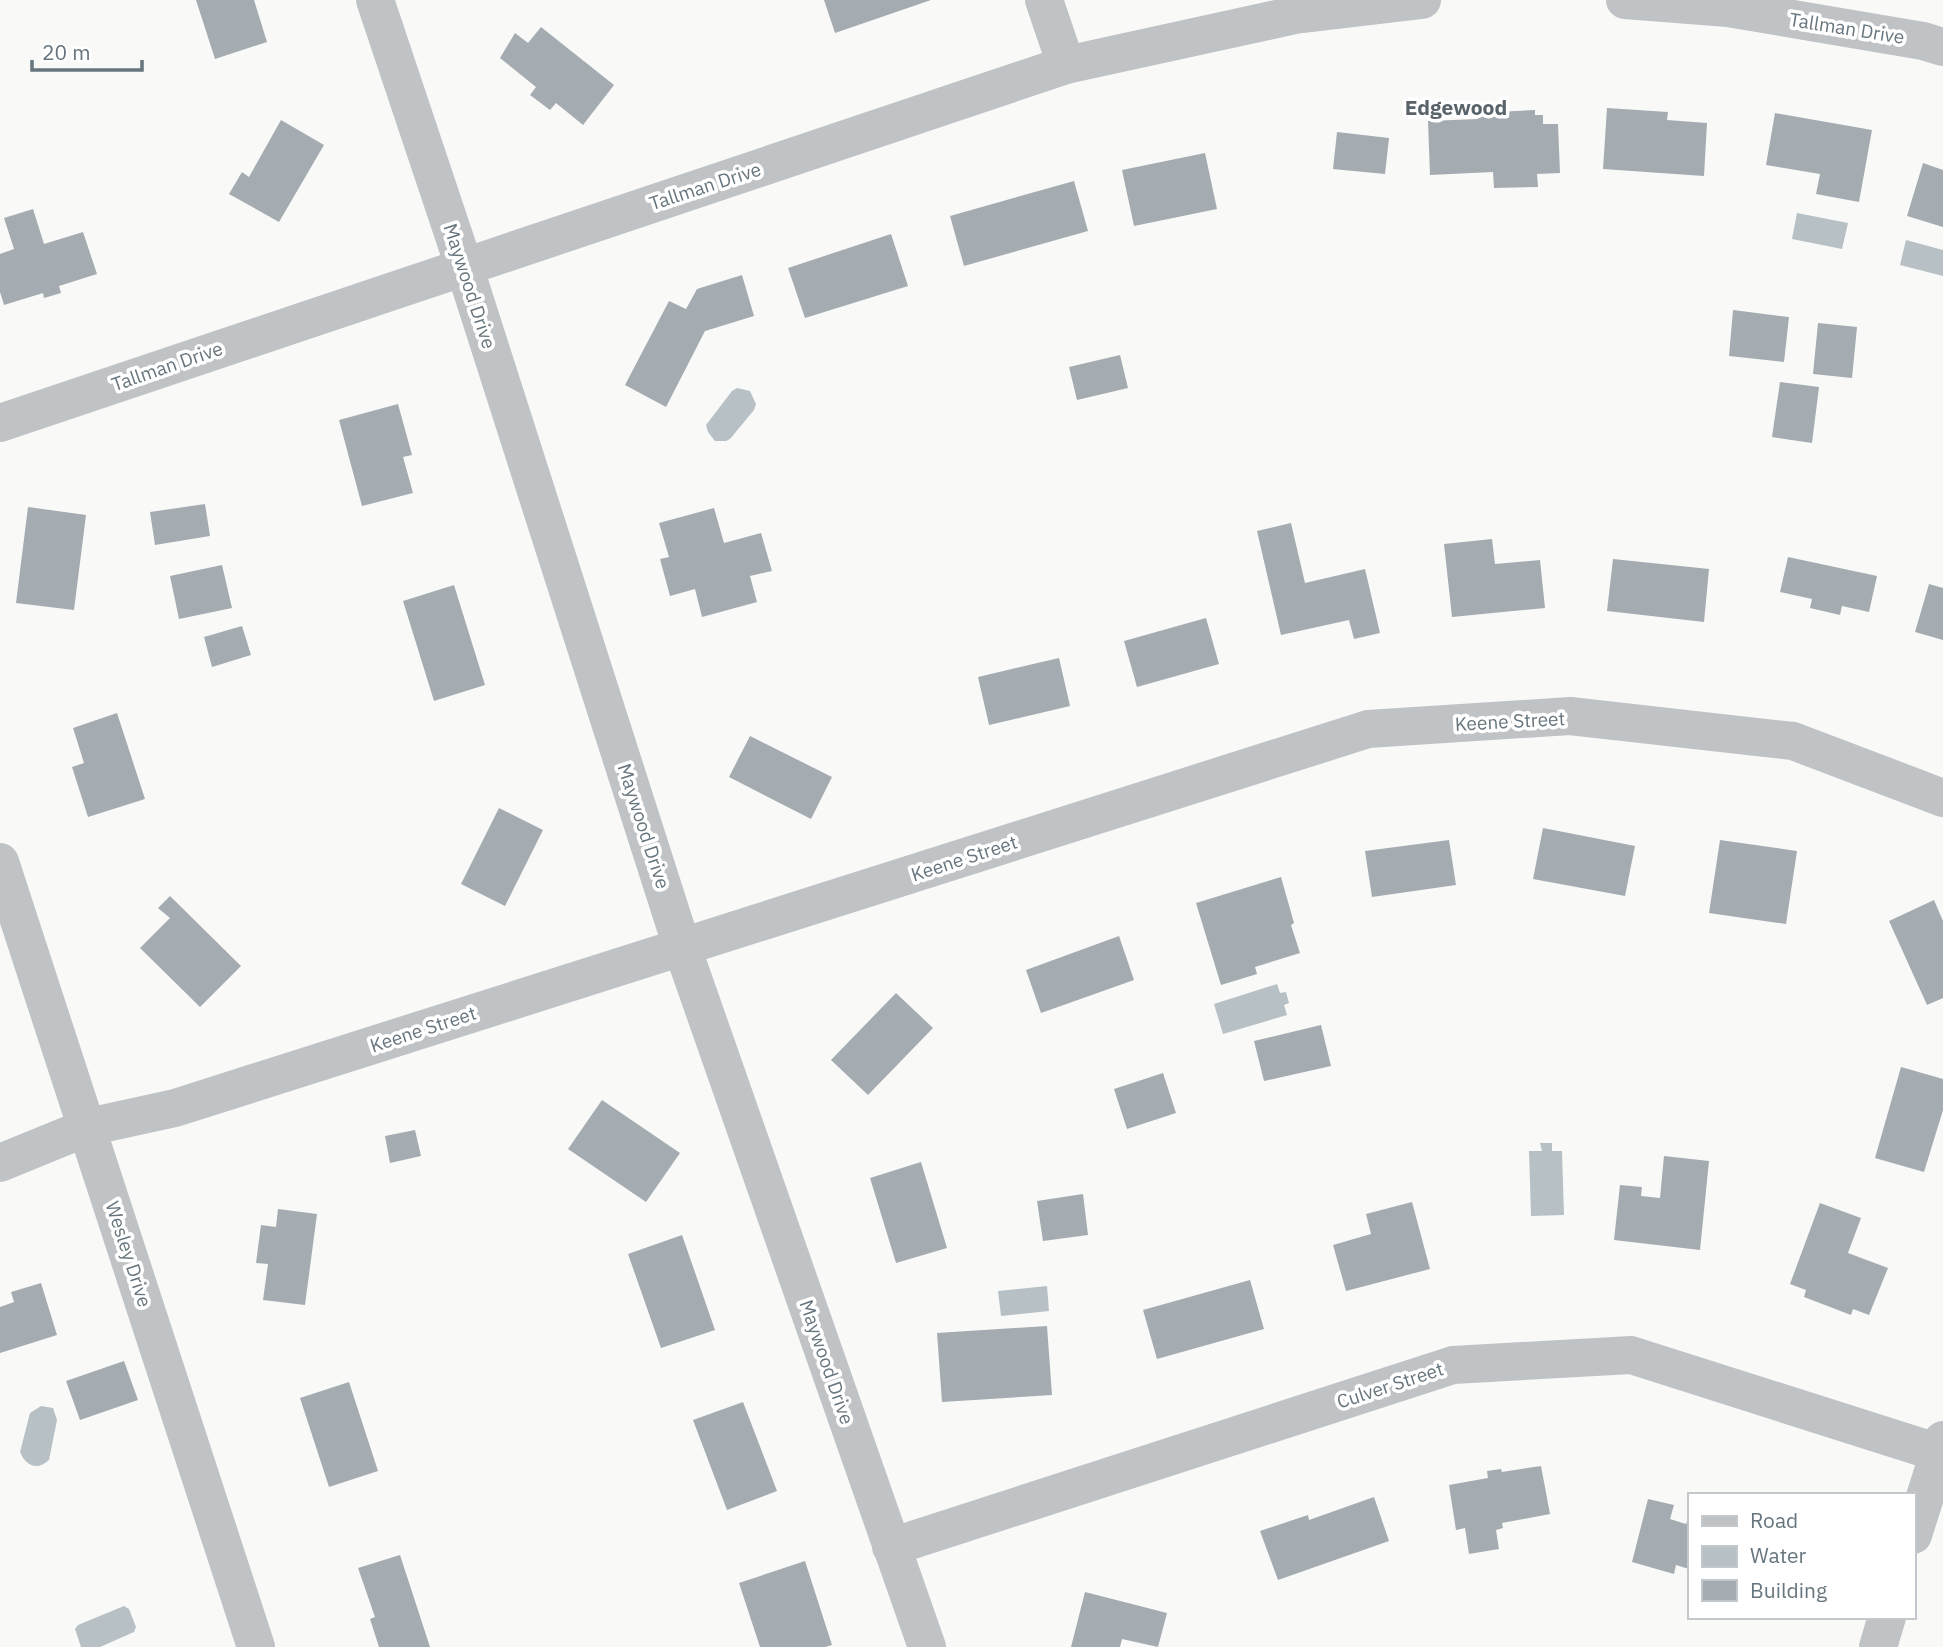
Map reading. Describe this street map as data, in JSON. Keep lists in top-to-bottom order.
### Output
{
  "streets": {
    "street": [
      "Tallman Drive",
      "Maywood Drive",
      "Keene Street",
      "Wesley Drive",
      "Culver Street"
    ]
  },
  "crossings": [
    ["Tallman Drive", "Maywood Drive"],
    ["Maywood Drive", "Keene Street"],
    ["Maywood Drive", "Culver Street"],
    ["Keene Street", "Wesley Drive"]
  ],
  "districts": ["Edgewood"],
  "legend": ["Road", "Water", "Building"],
  "scale_bar": "20 m"
}
